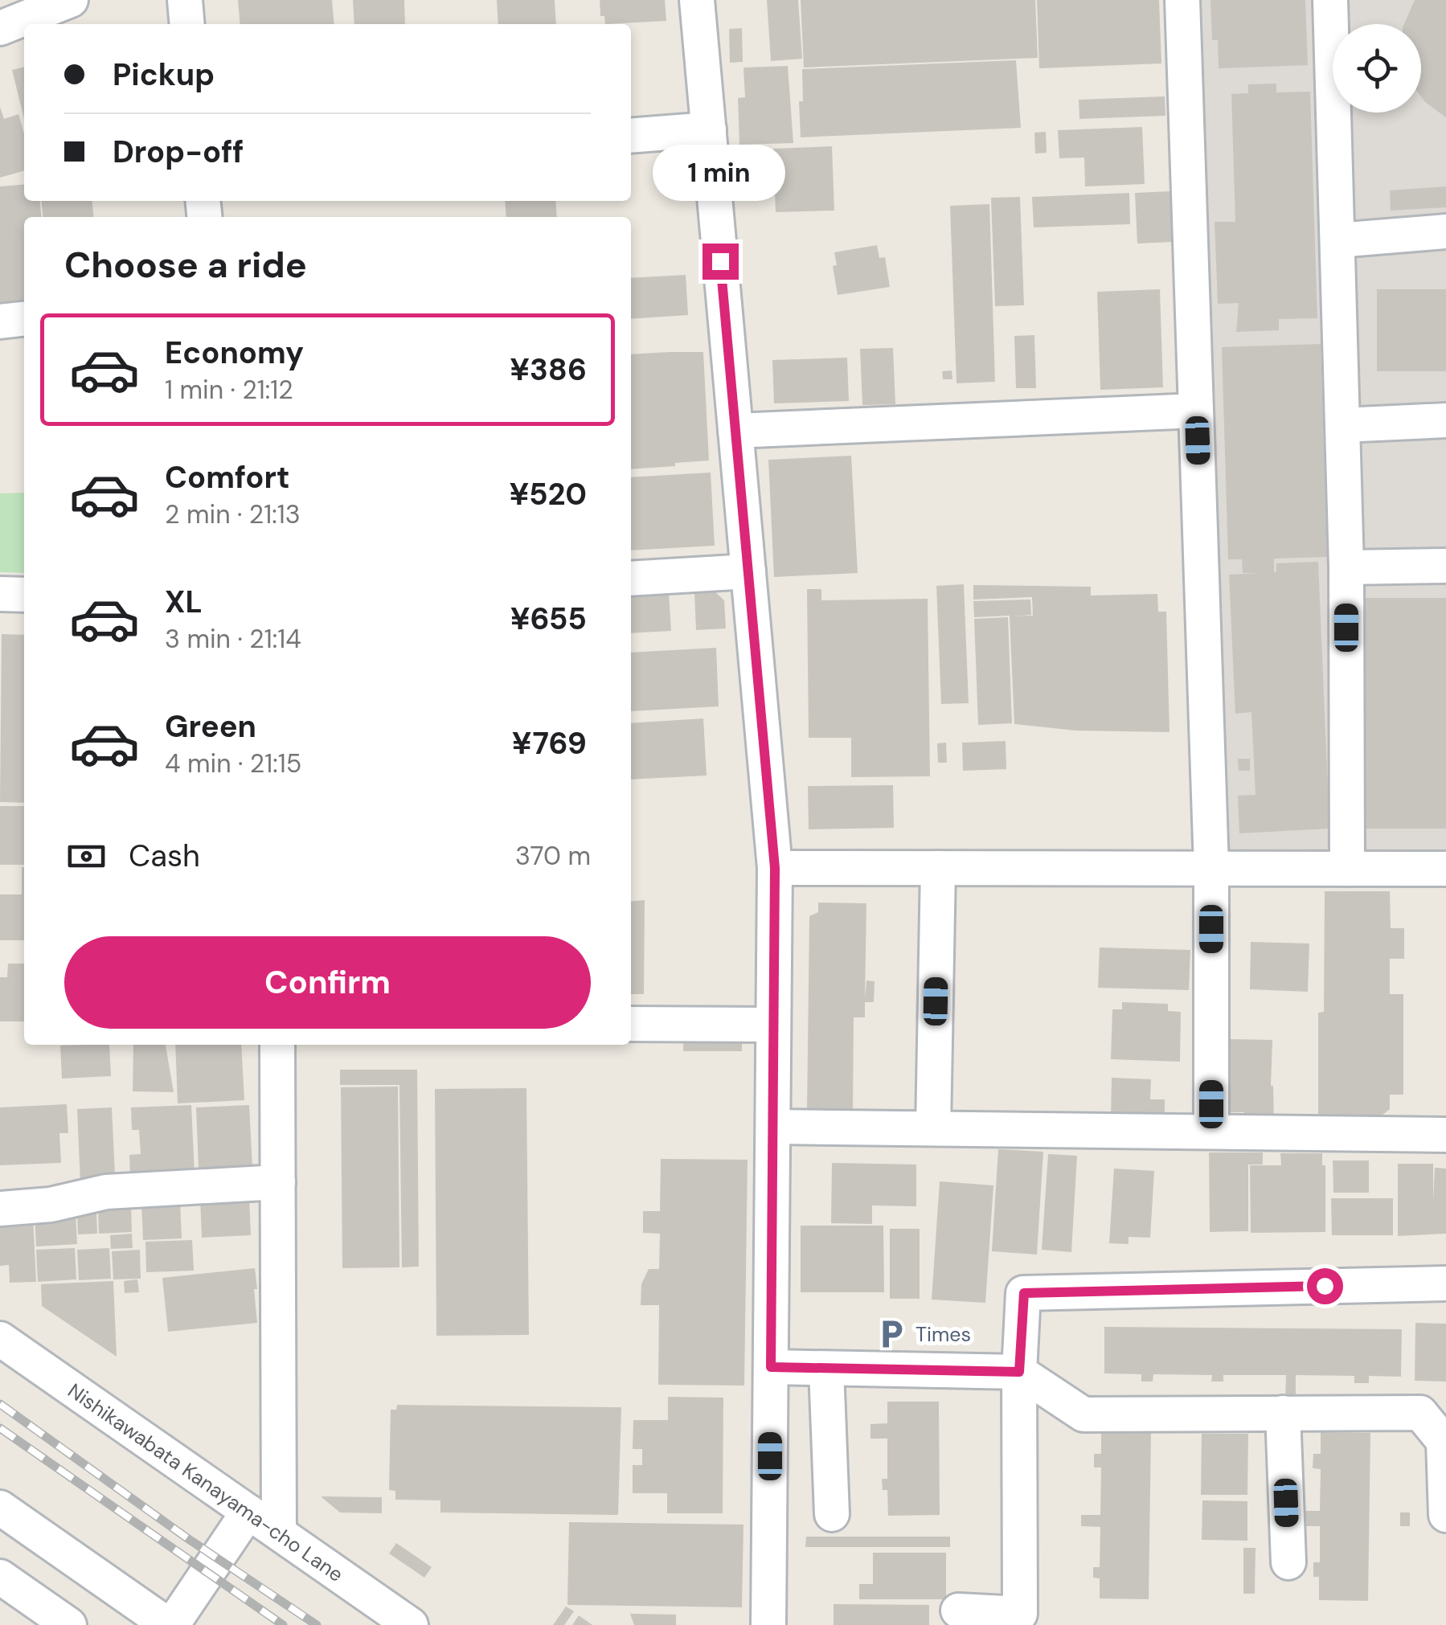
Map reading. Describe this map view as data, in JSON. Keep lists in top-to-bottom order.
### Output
{
  "streets": {
    "street": ["Nishikawabata Kanayama-cho Lane"]
  },
  "places": {
    "parking": ["Times"]
  },
  "page": {
    "banner": ["Pickup", "Drop-off"],
    "bubble": "1 min",
    "heading": "Choose a ride",
    "list": [
      {
        "name": "Economy",
        "note": "1 min · 21:12",
        "value": "¥386"
      },
      {
        "name": "Comfort",
        "note": "2 min · 21:13",
        "value": "¥520"
      },
      {
        "name": "XL",
        "note": "3 min · 21:14",
        "value": "¥655"
      },
      {
        "name": "Green",
        "note": "4 min · 21:15",
        "value": "¥769"
      }
    ],
    "pay": ["Cash", "370 m"],
    "buttons": "Confirm"
  }
}
